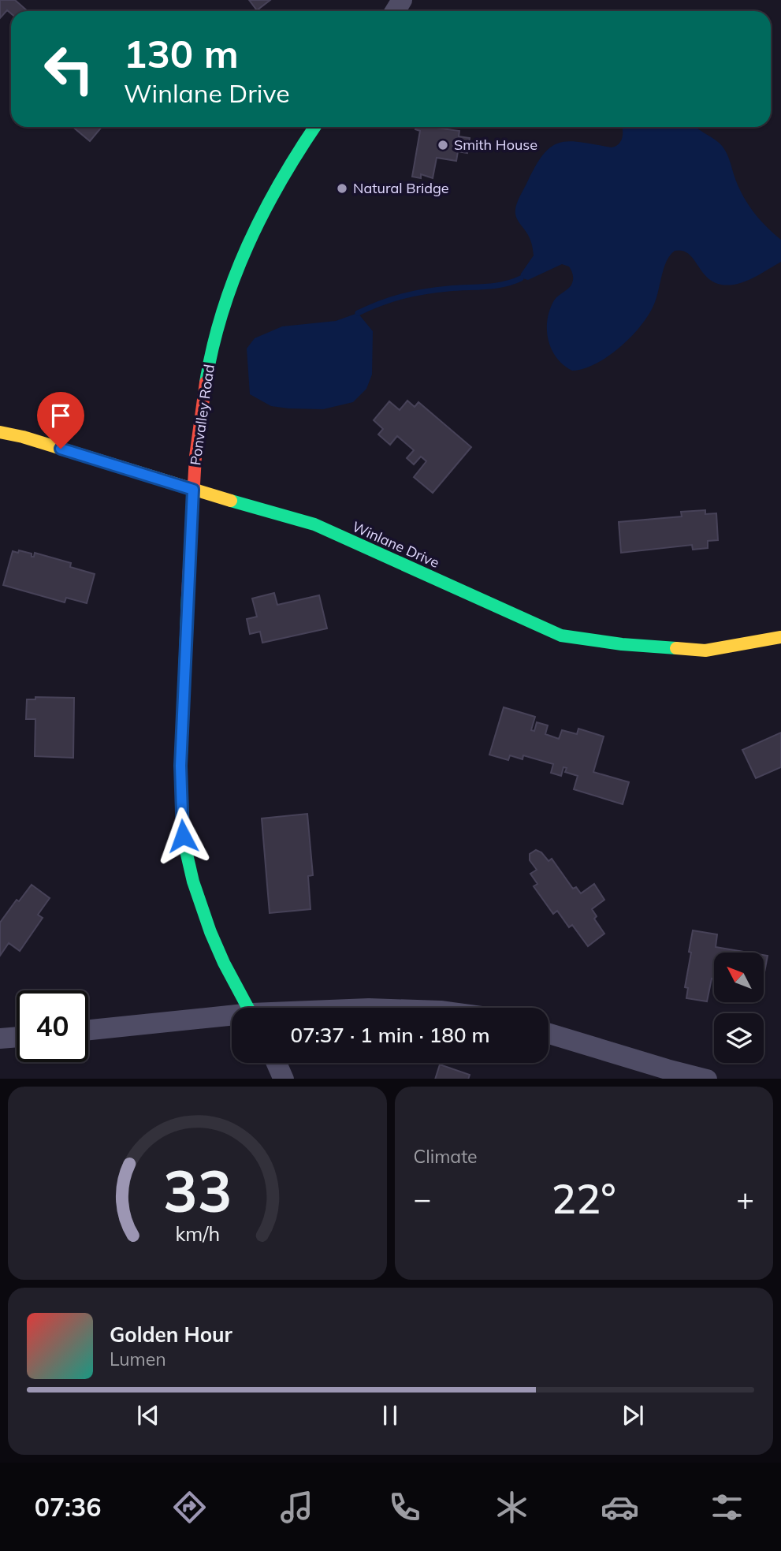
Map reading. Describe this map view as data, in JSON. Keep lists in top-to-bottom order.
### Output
{
  "streets": {
    "street": ["Ponvalley Road", "Winlane Drive"]
  },
  "crossings": [
    ["Ponvalley Road", "Winlane Drive"]
  ],
  "places": ["Smith House", "Natural Bridge"],
  "north": "top left",
  "page": {
    "turn": ["130 m", "Winlane Drive"],
    "limit": "40",
    "trip": "07:37 · 1 min · 180 m",
    "tile": "Climate",
    "heat": ["−", "22°", "+"],
    "song": ["Golden Hour", "Lumen"],
    "tabs": "07:36",
    "gauge": ["33", "km/h"]
  }
}
